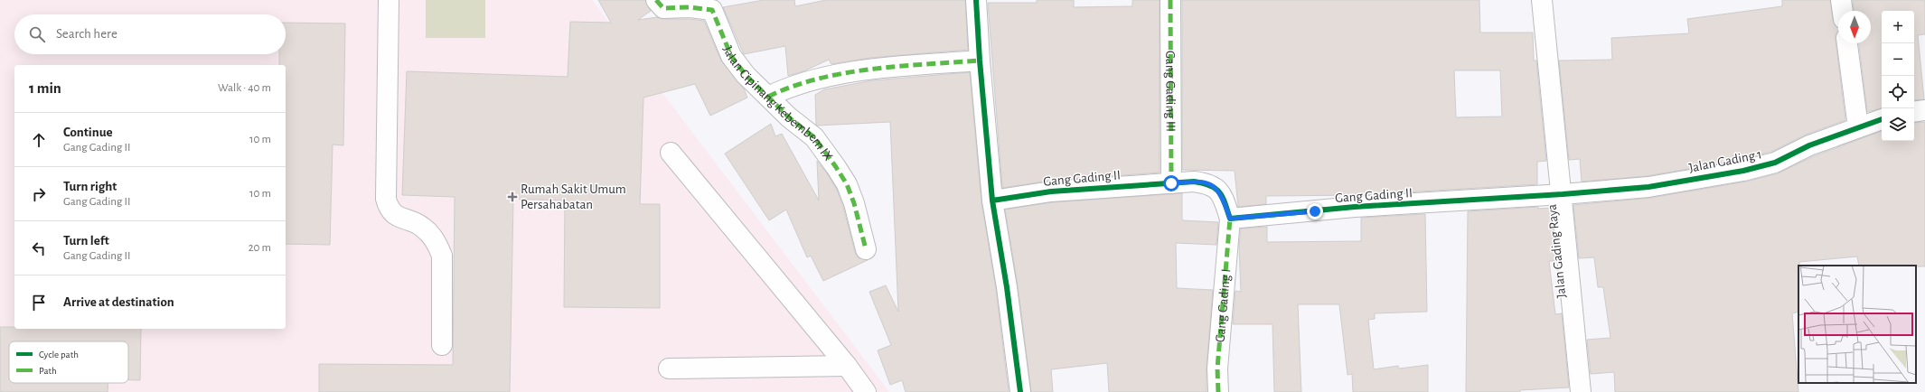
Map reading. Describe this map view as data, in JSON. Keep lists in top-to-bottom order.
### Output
{
  "streets": {
    "street": [
      "Gang Gading III",
      "Jalan Cipinang Kebembem IX",
      "Jalan Gading 1",
      "Gang Gading II",
      "Jalan Gading Raya",
      "Gang Gading I"
    ]
  },
  "crossings": [
    ["Gang Gading III", "Gang Gading II"],
    ["Jalan Gading 1", "Gang Gading II"],
    ["Jalan Gading 1", "Jalan Gading Raya"],
    ["Gang Gading II", "Jalan Gading Raya"],
    ["Gang Gading II", "Gang Gading I"]
  ],
  "places": {
    "health": ["Rumah Sakit Umum Persahabatan"]
  },
  "legend": ["Cycle path", "Path"],
  "north": "bottom",
  "page": {
    "map_buttons": ["+", "−"],
    "search": "Search here",
    "heading": ["1 min", "Walk · 40 m"],
    "list": [
      ["Continue", "Gang Gading II", "10 m"],
      ["Turn right", "Gang Gading II", "10 m"],
      ["Turn left", "Gang Gading II", "20 m"],
      "Arrive at destination"
    ]
  }
}
